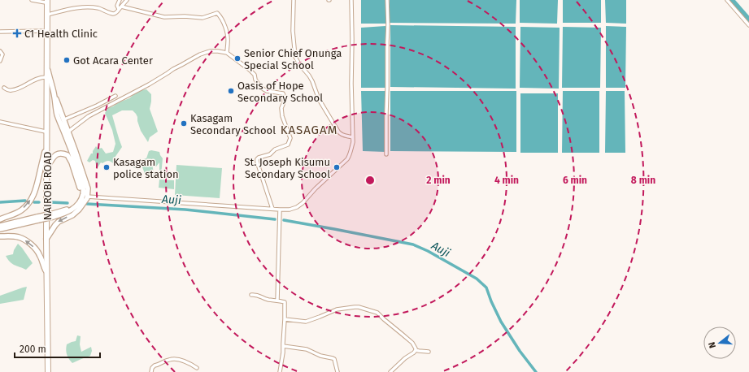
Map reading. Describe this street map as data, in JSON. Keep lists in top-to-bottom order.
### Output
{
  "streets": {
    "highway": ["NAIROBI ROAD"]
  },
  "districts": ["KASAGAM"],
  "water": ["Auji"],
  "places": {
    "health": ["C1 Health Clinic"],
    "other": [
      "Senior Chief Onunga Special School",
      "Got Acara Center",
      "Oasis of Hope Secondary School",
      "Kasagam Secondary School",
      "Kasagam police station",
      "St. Joseph Kisumu Secondary School"
    ]
  },
  "scale_bar": "200 m",
  "north": "left",
  "rings": [
    "2 min",
    "4 min",
    "6 min",
    "8 min"
  ]
}
